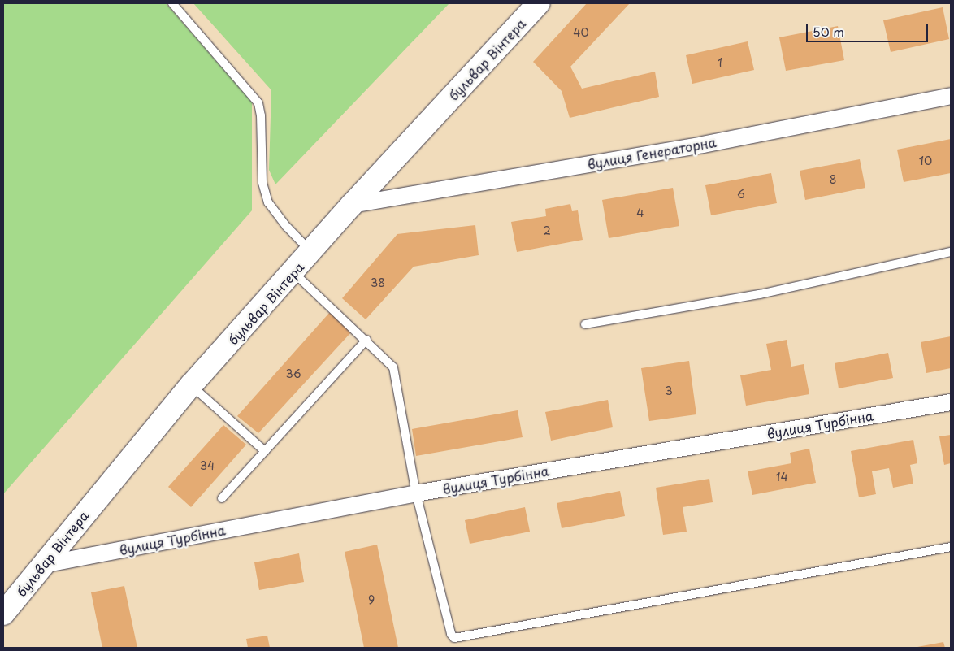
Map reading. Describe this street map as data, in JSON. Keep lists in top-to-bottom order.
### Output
{
  "streets": {
    "street": ["бульвар Вінтера", "вулиця Генераторна", "вулиця Турбінна"]
  },
  "crossings": [
    ["бульвар Вінтера", "вулиця Генераторна"],
    ["бульвар Вінтера", "вулиця Турбінна"]
  ],
  "house_numbers": [
    "40",
    "1",
    "10",
    "8",
    "6",
    "4",
    "2",
    "38",
    "36",
    "3",
    "34",
    "14",
    "9"
  ],
  "scale_bar": "50 m"
}
